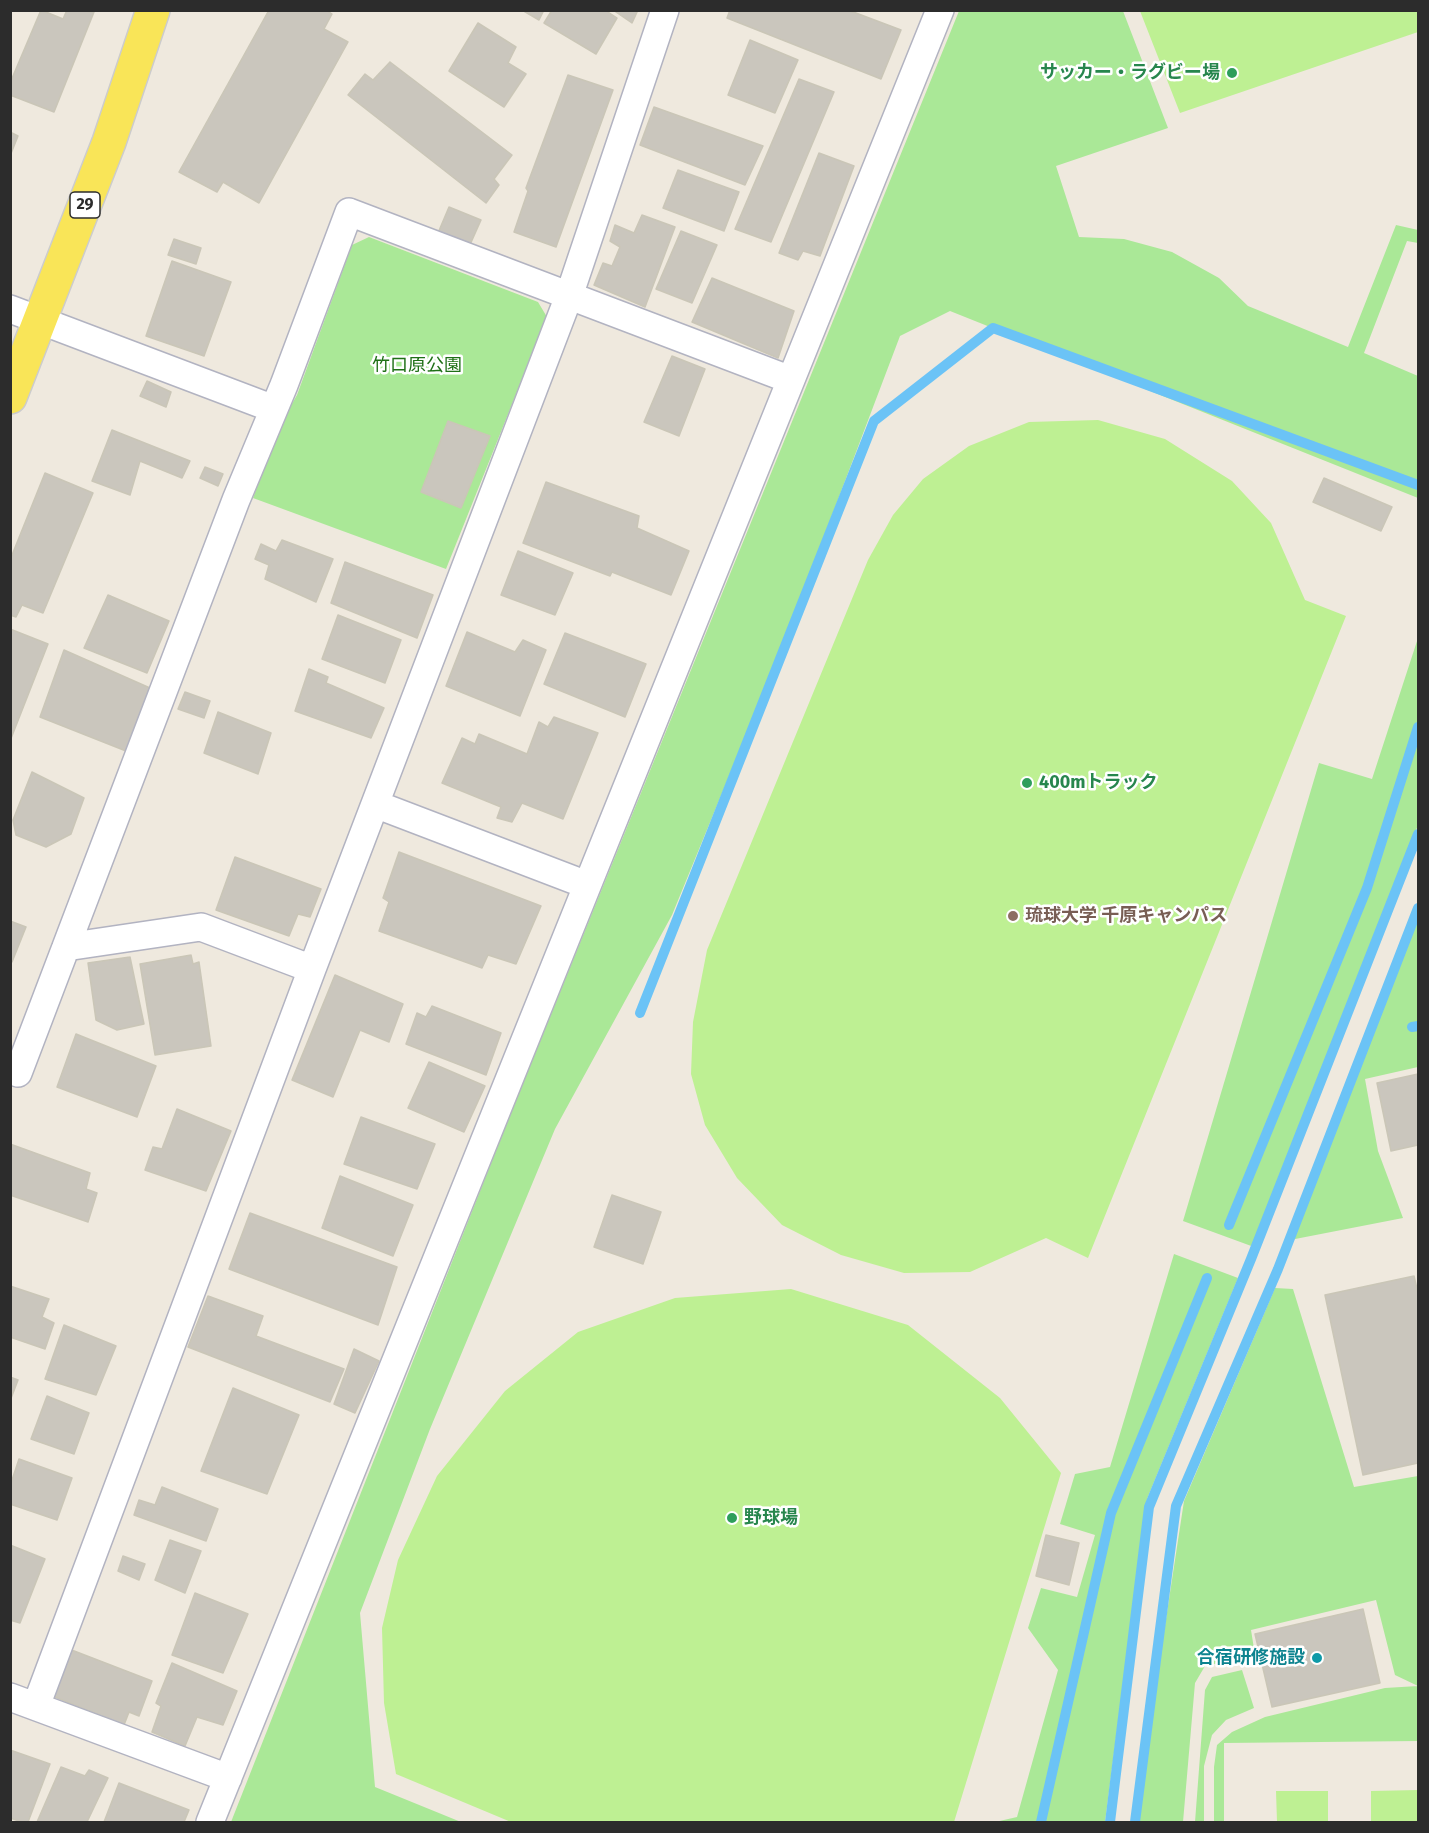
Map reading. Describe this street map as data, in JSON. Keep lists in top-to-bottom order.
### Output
{
  "streets": {
    "main road": ["29"]
  },
  "parks": ["竹口原公園"],
  "places": [
    "サッカー・ラグビー場",
    "400mトラック",
    "琉球大学 千原キャンパス",
    "野球場",
    "合宿研修施設"
  ]
}
